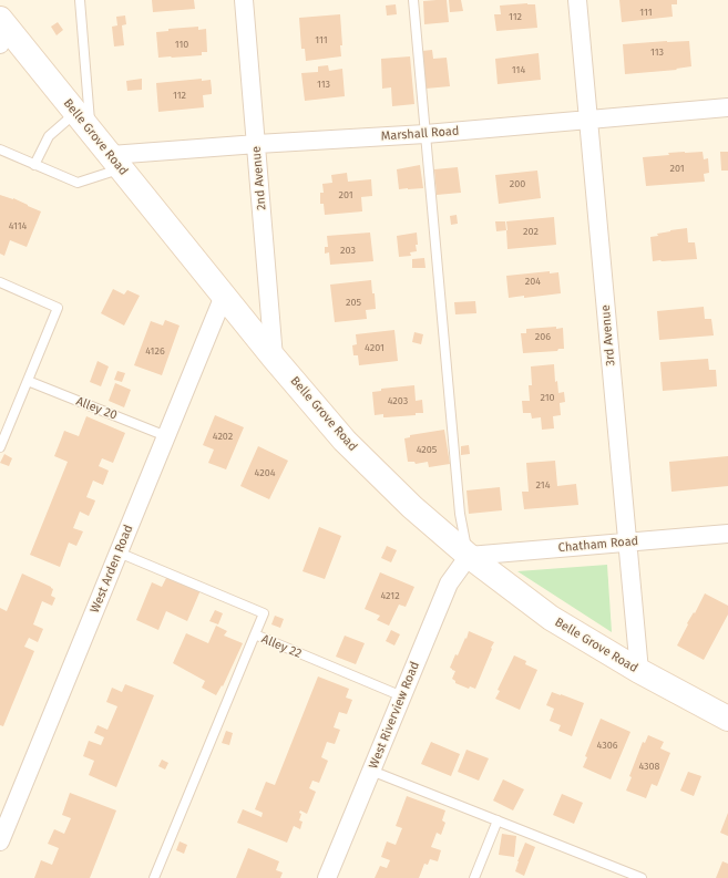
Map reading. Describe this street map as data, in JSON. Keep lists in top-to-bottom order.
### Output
{
  "streets": {
    "main road": ["Belle Grove Road"],
    "street": [
      "Marshall Road",
      "2nd Avenue",
      "3rd Avenue",
      "Chatham Road",
      "West Arden Road",
      "West Riverview Road"
    ],
    "lane": ["Alley 20", "Alley 22"]
  },
  "crossings": [
    ["Marshall Road", "Belle Grove Road"],
    ["Marshall Road", "2nd Avenue"],
    ["Marshall Road", "3rd Avenue"],
    ["Belle Grove Road", "2nd Avenue"],
    ["Belle Grove Road", "3rd Avenue"],
    ["Belle Grove Road", "Chatham Road"],
    ["Belle Grove Road", "West Arden Road"],
    ["Belle Grove Road", "West Riverview Road"],
    ["3rd Avenue", "Chatham Road"],
    ["Alley 20", "West Arden Road"],
    ["Chatham Road", "West Riverview Road"],
    ["West Arden Road", "Alley 22"],
    ["Alley 22", "West Riverview Road"]
  ],
  "house_numbers": [
    "111",
    "112",
    "111",
    "110",
    "113",
    "114",
    "113",
    "112",
    "201",
    "200",
    "201",
    "4114",
    "202",
    "203",
    "204",
    "205",
    "206",
    "4201",
    "4126",
    "210",
    "4203",
    "4202",
    "4205",
    "4204",
    "214",
    "4212",
    "4306",
    "4308"
  ]
}
